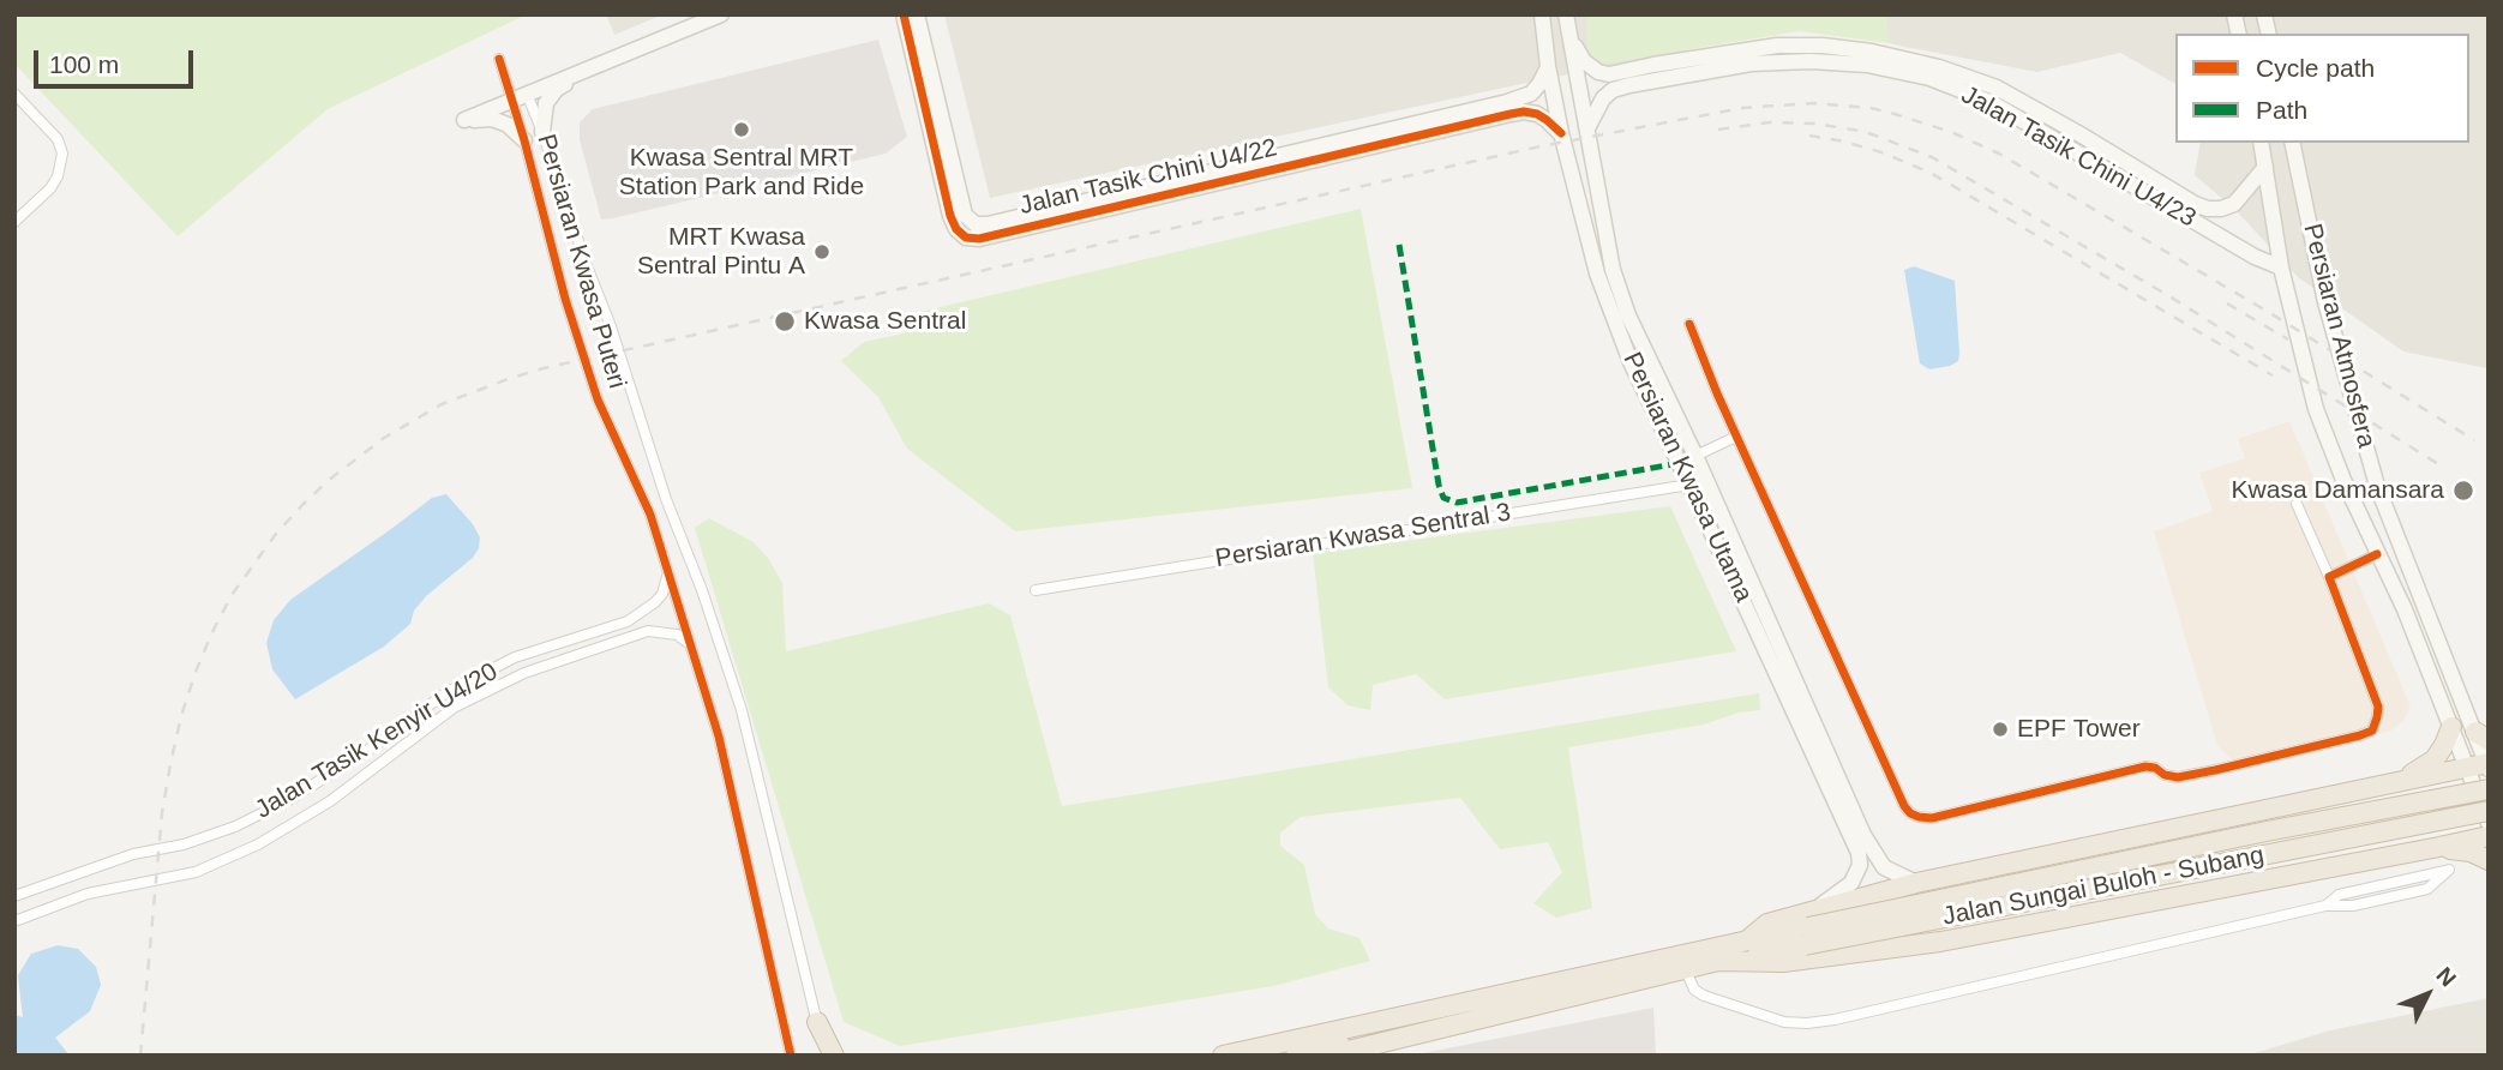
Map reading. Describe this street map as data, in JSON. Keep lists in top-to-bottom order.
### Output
{
  "streets": {
    "highway": ["Jalan Sungai Buloh - Subang"],
    "street": [
      "Jalan Tasik Chini U4/23",
      "Jalan Tasik Chini U4/22",
      "Persiaran Kwasa Puteri",
      "Persiaran Atmosfera",
      "Persiaran Kwasa Utama",
      "Persiaran Kwasa Sentral 3",
      "Jalan Tasik Kenyir U4/20"
    ]
  },
  "crossings": [
    ["Jalan Tasik Chini U4/23", "Persiaran Atmosfera"],
    ["Jalan Tasik Chini U4/23", "Persiaran Kwasa Utama"],
    ["Jalan Tasik Chini U4/22", "Persiaran Kwasa Utama"],
    ["Persiaran Kwasa Puteri", "Jalan Tasik Kenyir U4/20"],
    ["Persiaran Atmosfera", "Jalan Sungai Buloh - Subang"],
    ["Persiaran Kwasa Utama", "Persiaran Kwasa Sentral 3"],
    ["Persiaran Kwasa Utama", "Jalan Sungai Buloh - Subang"]
  ],
  "places": [
    "Kwasa Sentral MRT Station Park and Ride",
    "MRT Kwasa Sentral Pintu A",
    "Kwasa Sentral",
    "Kwasa Damansara",
    "EPF Tower"
  ],
  "legend": ["Cycle path", "Path"],
  "scale_bar": "100 m",
  "north": "top right"
}
